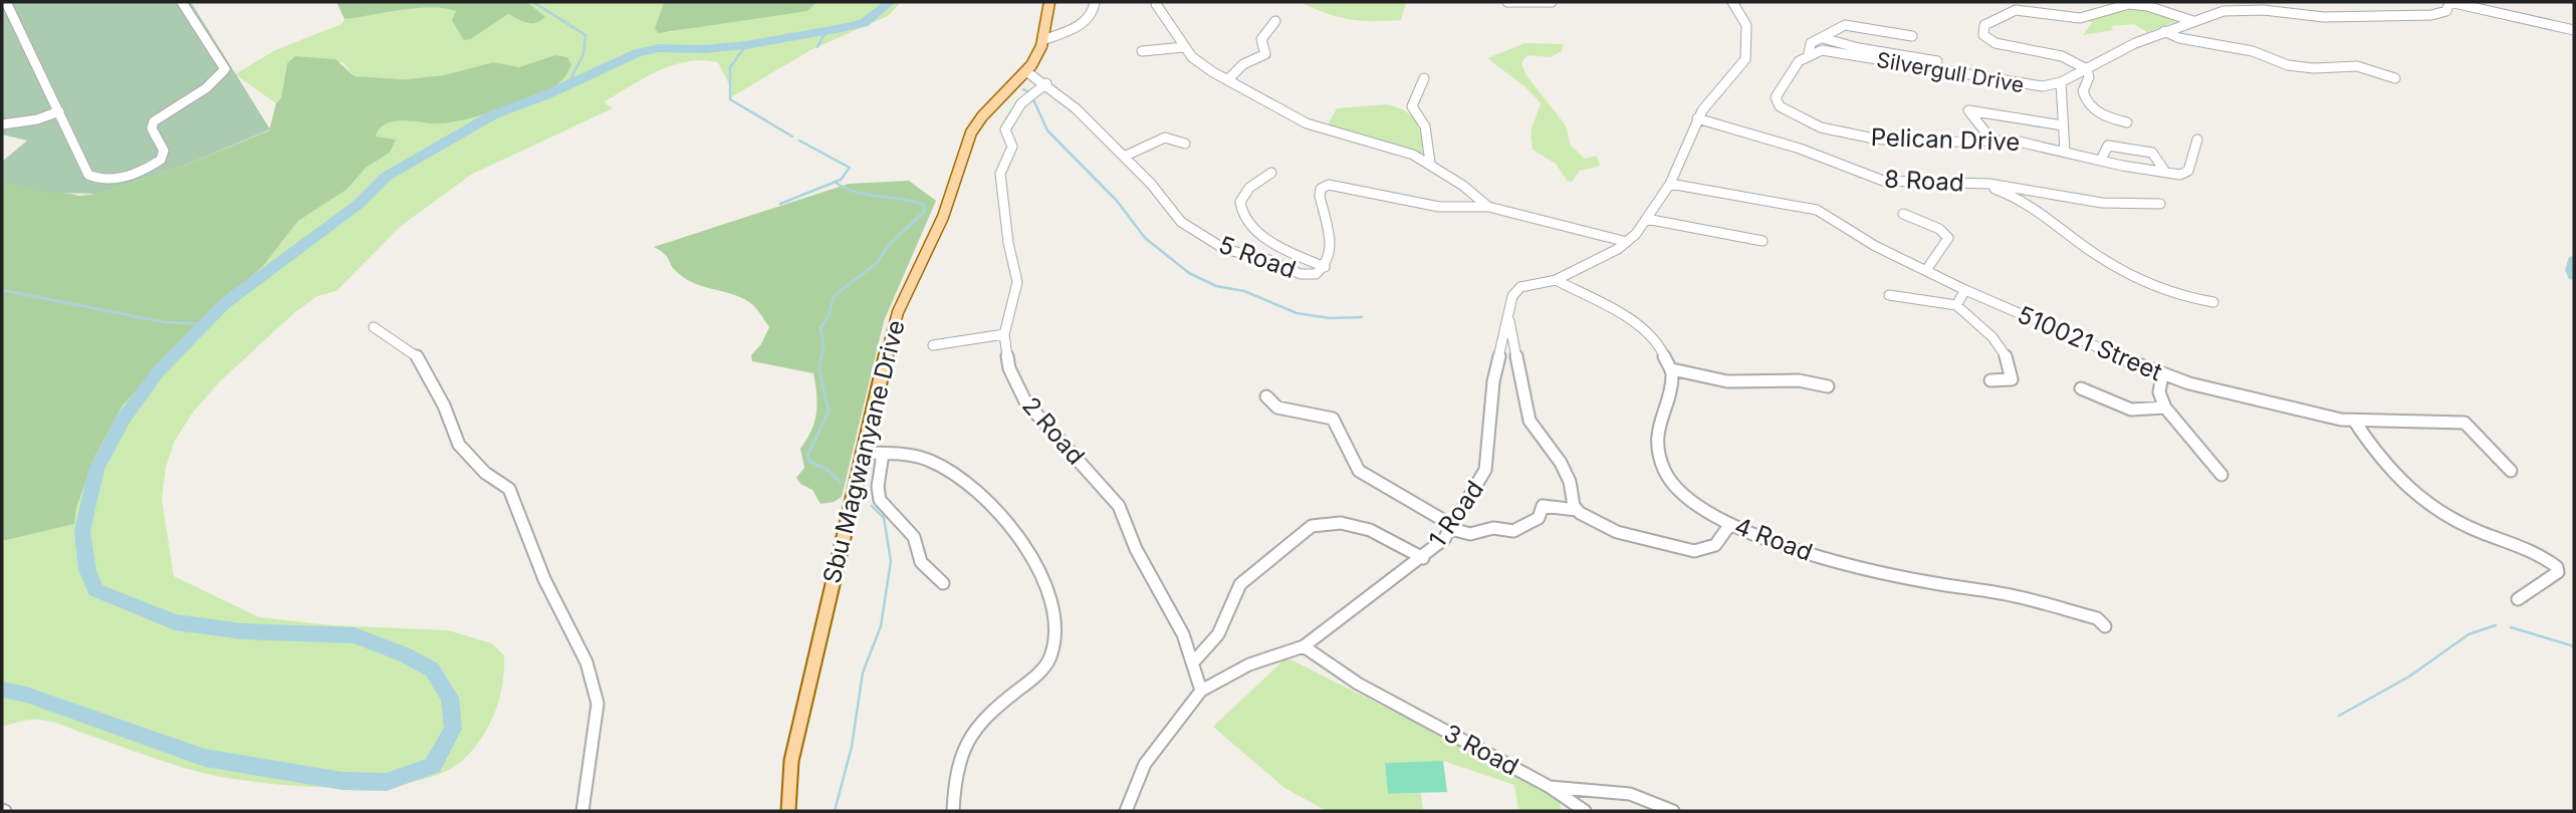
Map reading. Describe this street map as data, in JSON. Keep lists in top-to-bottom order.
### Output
{
  "streets": {
    "main road": ["Sbu Magwanyane Drive"],
    "street": [
      "Silvergull Drive",
      "Pelican Drive",
      "8 Road",
      "5 Road",
      "510021 Street",
      "2 Road",
      "1 Road",
      "4 Road",
      "3 Road"
    ]
  },
  "crossings": [
    ["Silvergull Drive", "Pelican Drive"],
    ["8 Road", "1 Road"],
    ["5 Road", "2 Road"],
    ["5 Road", "Sbu Magwanyane Drive"],
    ["5 Road", "1 Road"],
    ["510021 Street", "1 Road"],
    ["2 Road", "1 Road"],
    ["1 Road", "3 Road"]
  ]
}
